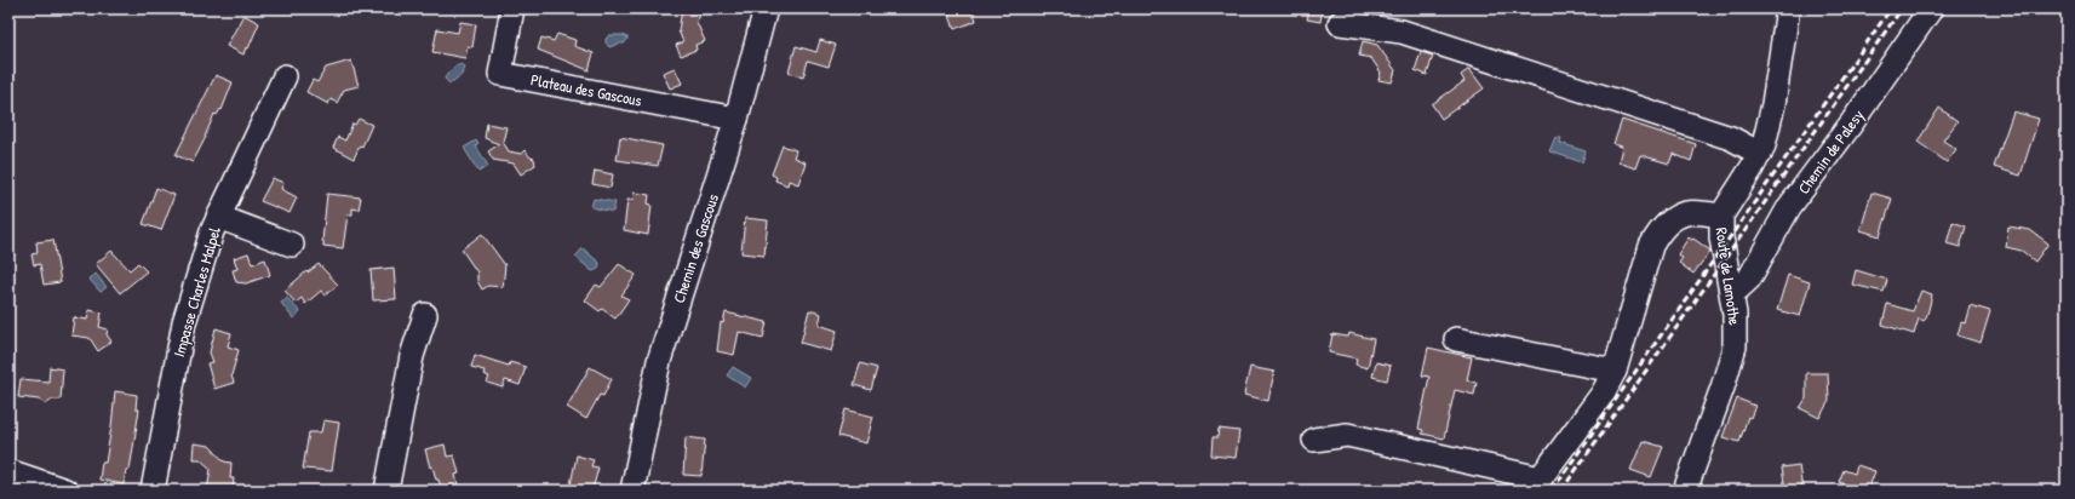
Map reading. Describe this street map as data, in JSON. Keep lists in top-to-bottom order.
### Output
{
  "streets": {
    "street": [
      "Plateau des Gascous",
      "Chemin de Palesy",
      "Chemin des Gascous",
      "Route de Lamothe",
      "Impasse Charles Malpel"
    ]
  },
  "crossings": [
    ["Plateau des Gascous", "Chemin des Gascous"],
    ["Chemin de Palesy", "Route de Lamothe"]
  ]
}
